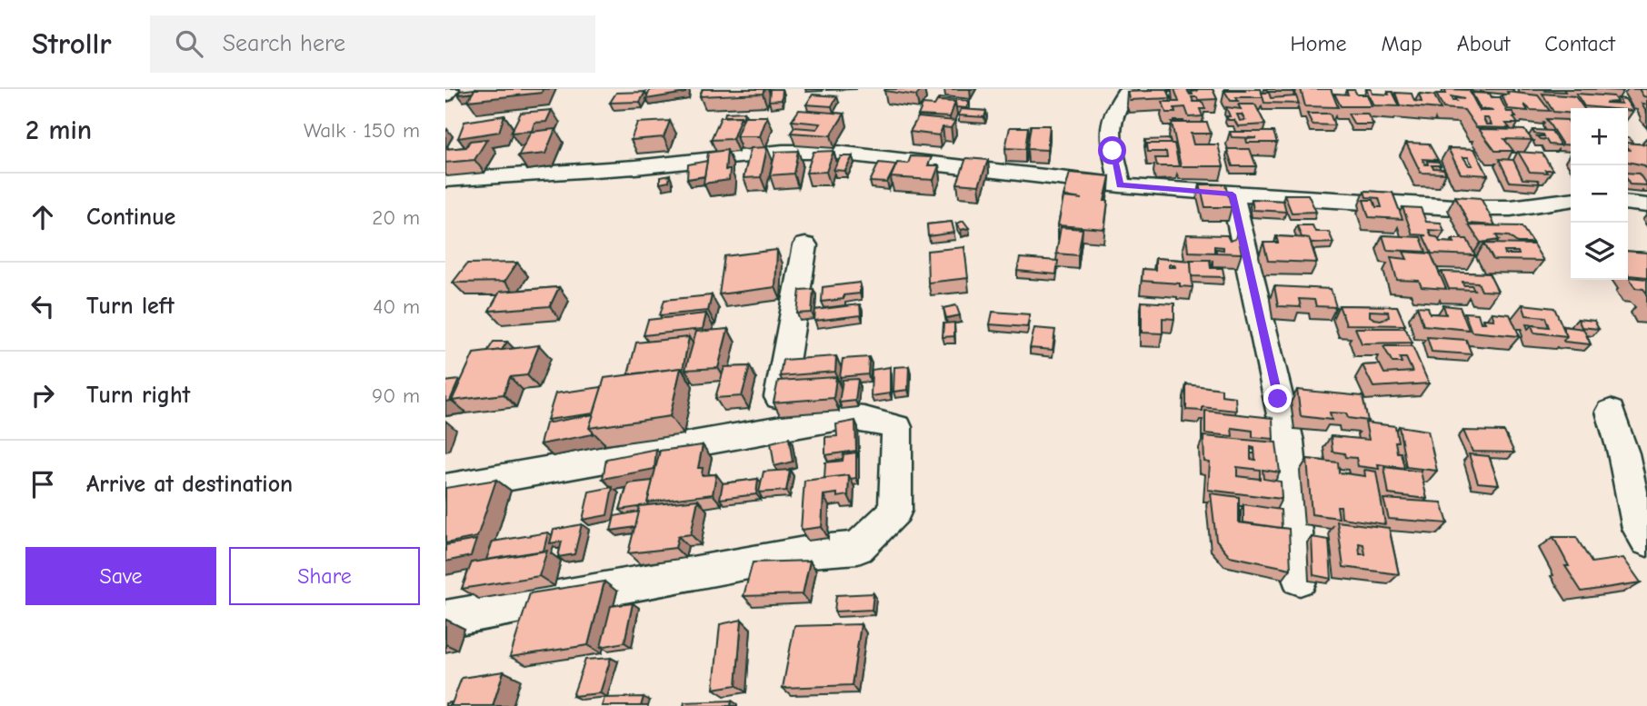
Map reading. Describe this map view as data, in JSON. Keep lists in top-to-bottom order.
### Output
{
  "page": {
    "header": "Strollr",
    "search": "Search here",
    "nav": [
      "Home",
      "Map",
      "About",
      "Contact"
    ],
    "heading": ["2 min", "Walk · 150 m"],
    "map_buttons": ["+", "−"],
    "list": [
      ["Continue", "20 m"],
      ["Turn left", "40 m"],
      ["Turn right", "90 m"],
      "Arrive at destination"
    ],
    "buttons": ["Save", "Share"]
  }
}
